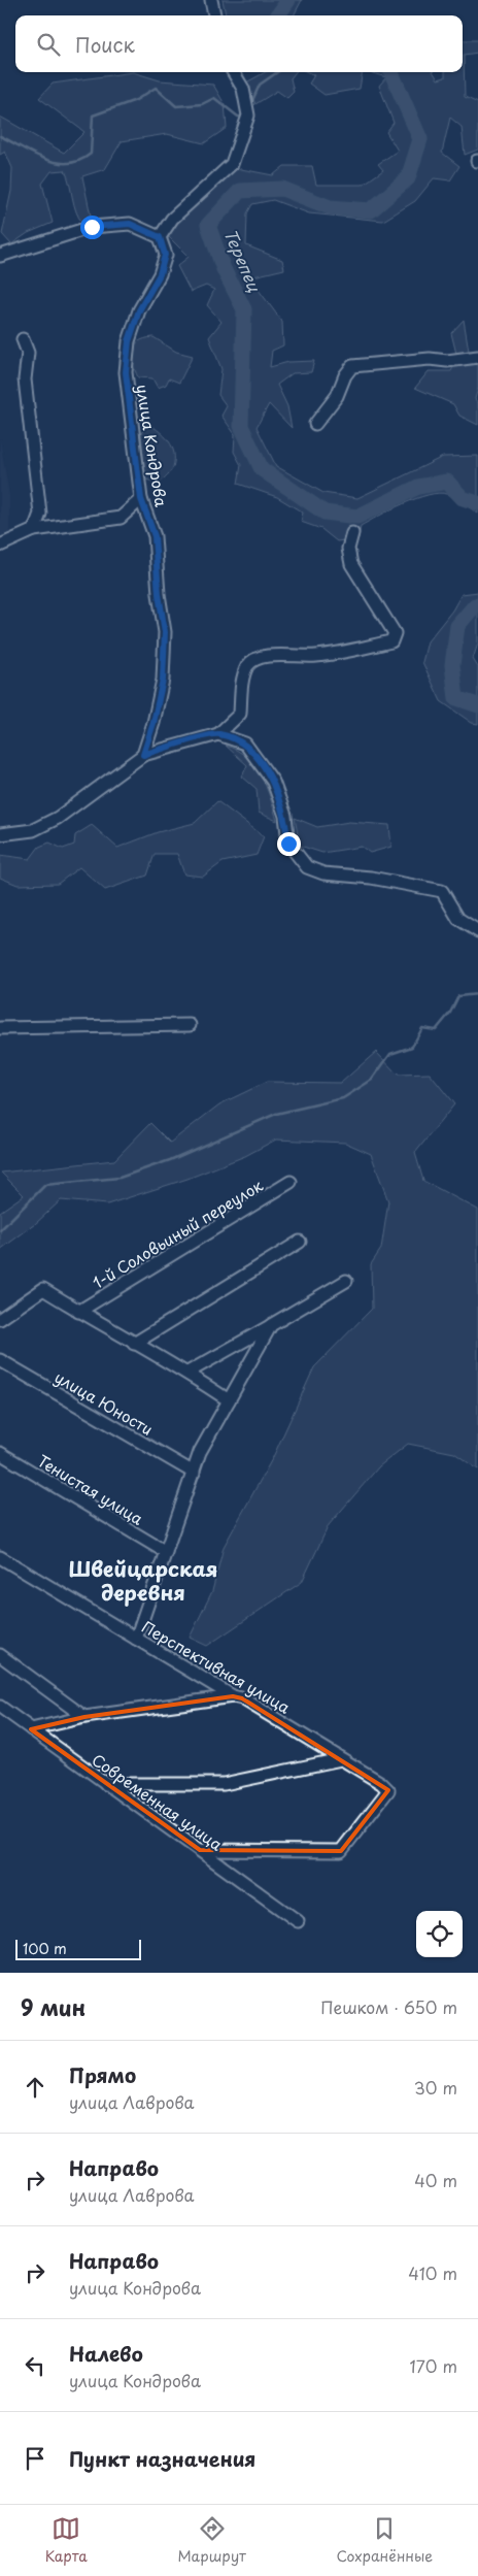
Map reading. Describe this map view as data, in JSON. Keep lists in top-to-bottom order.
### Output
{
  "streets": {
    "street": [
      "улица Кондрова",
      "1-й Соловьиный переулок",
      "улица Юности",
      "Тенистая улица",
      "Перспективная улица",
      "Современная улица"
    ]
  },
  "crossings": [
    ["Перспективная улица", "Современная улица"]
  ],
  "districts": ["Швейцарская деревня"],
  "water": ["Терепец"],
  "scale_bar": "100 m",
  "page": {
    "search": "Поиск",
    "scale": "100 m",
    "heading": ["9 мин", "Пешком · 650 m"],
    "list": [
      ["Прямо", "улица Лаврова", "30 m"],
      ["Направо", "улица Лаврова", "40 m"],
      ["Направо", "улица Кондрова", "410 m"],
      ["Налево", "улица Кондрова", "170 m"],
      "Пункт назначения"
    ],
    "nav": ["Карта", "Маршрут", "Сохранённые"]
  }
}
